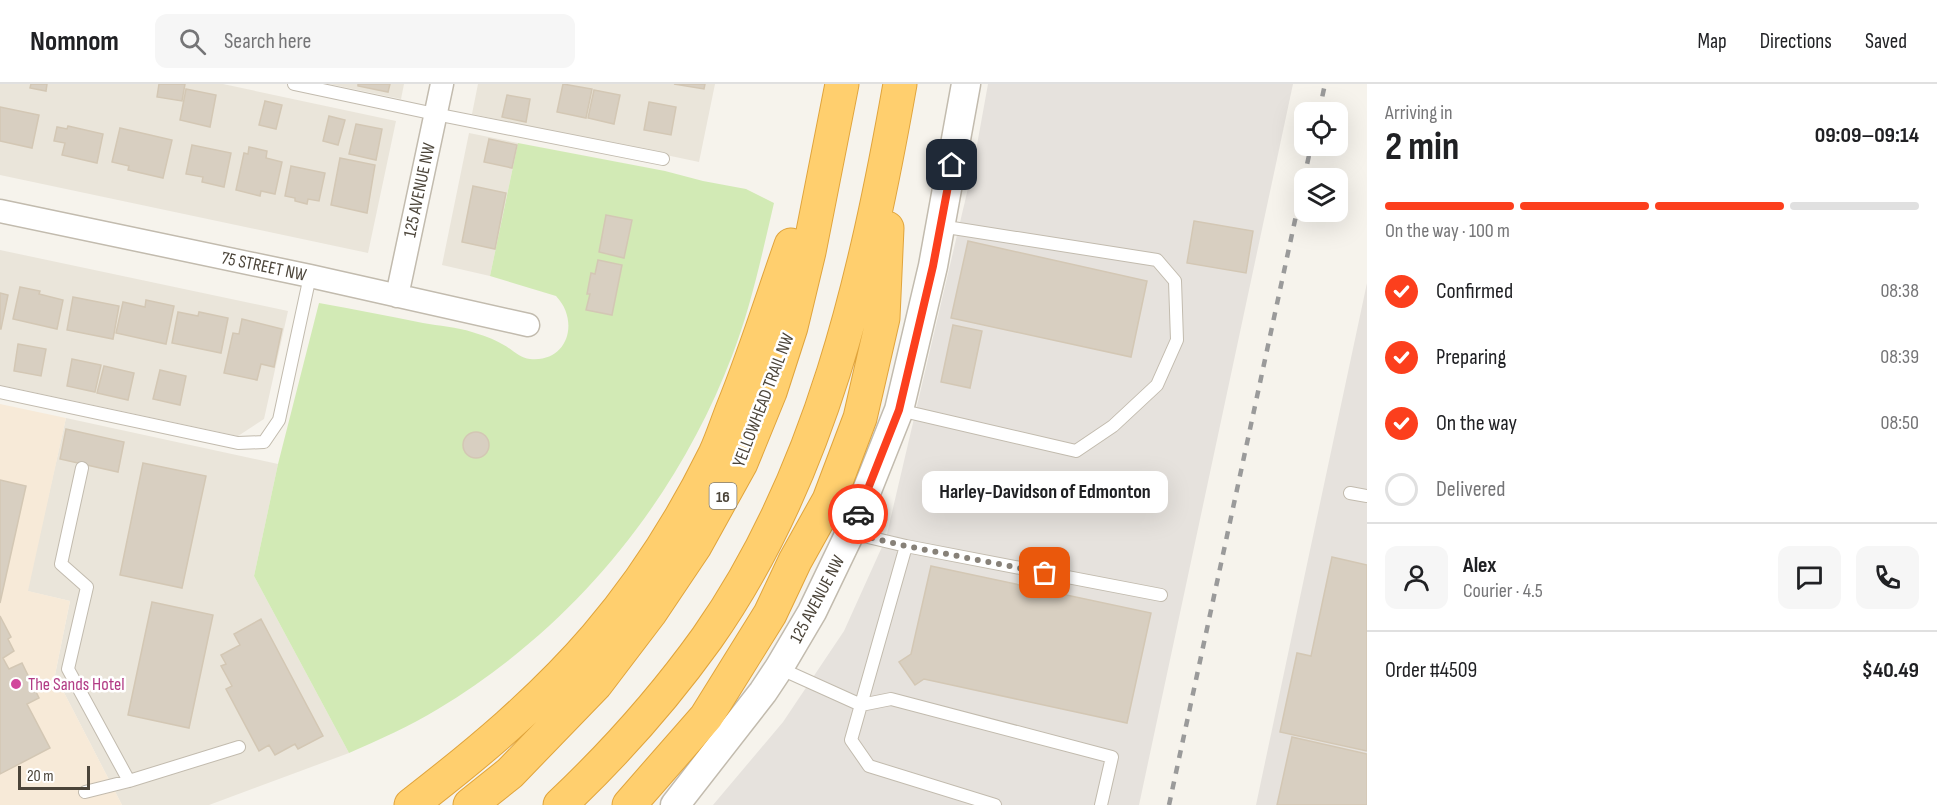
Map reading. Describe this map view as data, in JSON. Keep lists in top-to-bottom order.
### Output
{
  "streets": {
    "highway": ["YELLOWHEAD TRAIL NW", "16"],
    "street": ["125 AVENUE NW", "75 STREET NW"]
  },
  "crossings": [
    ["125 AVENUE NW", "75 STREET NW"]
  ],
  "places": ["Harley-Davidson of Edmonton", "The Sands Hotel"],
  "scale_bar": "20 m",
  "page": {
    "header": "Nomnom",
    "search": "Search here",
    "nav": ["Map", "Directions", "Saved"],
    "heading": ["2 min", "Arriving in", "09:09–09:14"],
    "panel": [
      "Alex",
      "Courier · 4.5",
      "Order #4509",
      "$40.49"
    ],
    "bar": "On the way · 100 m",
    "list": [
      ["Confirmed", "08:38"],
      ["Preparing", "08:39"],
      ["On the way", "08:50"],
      "Delivered"
    ],
    "bubble": "Harley-Davidson of Edmonton",
    "scale": "20 m"
  }
}
